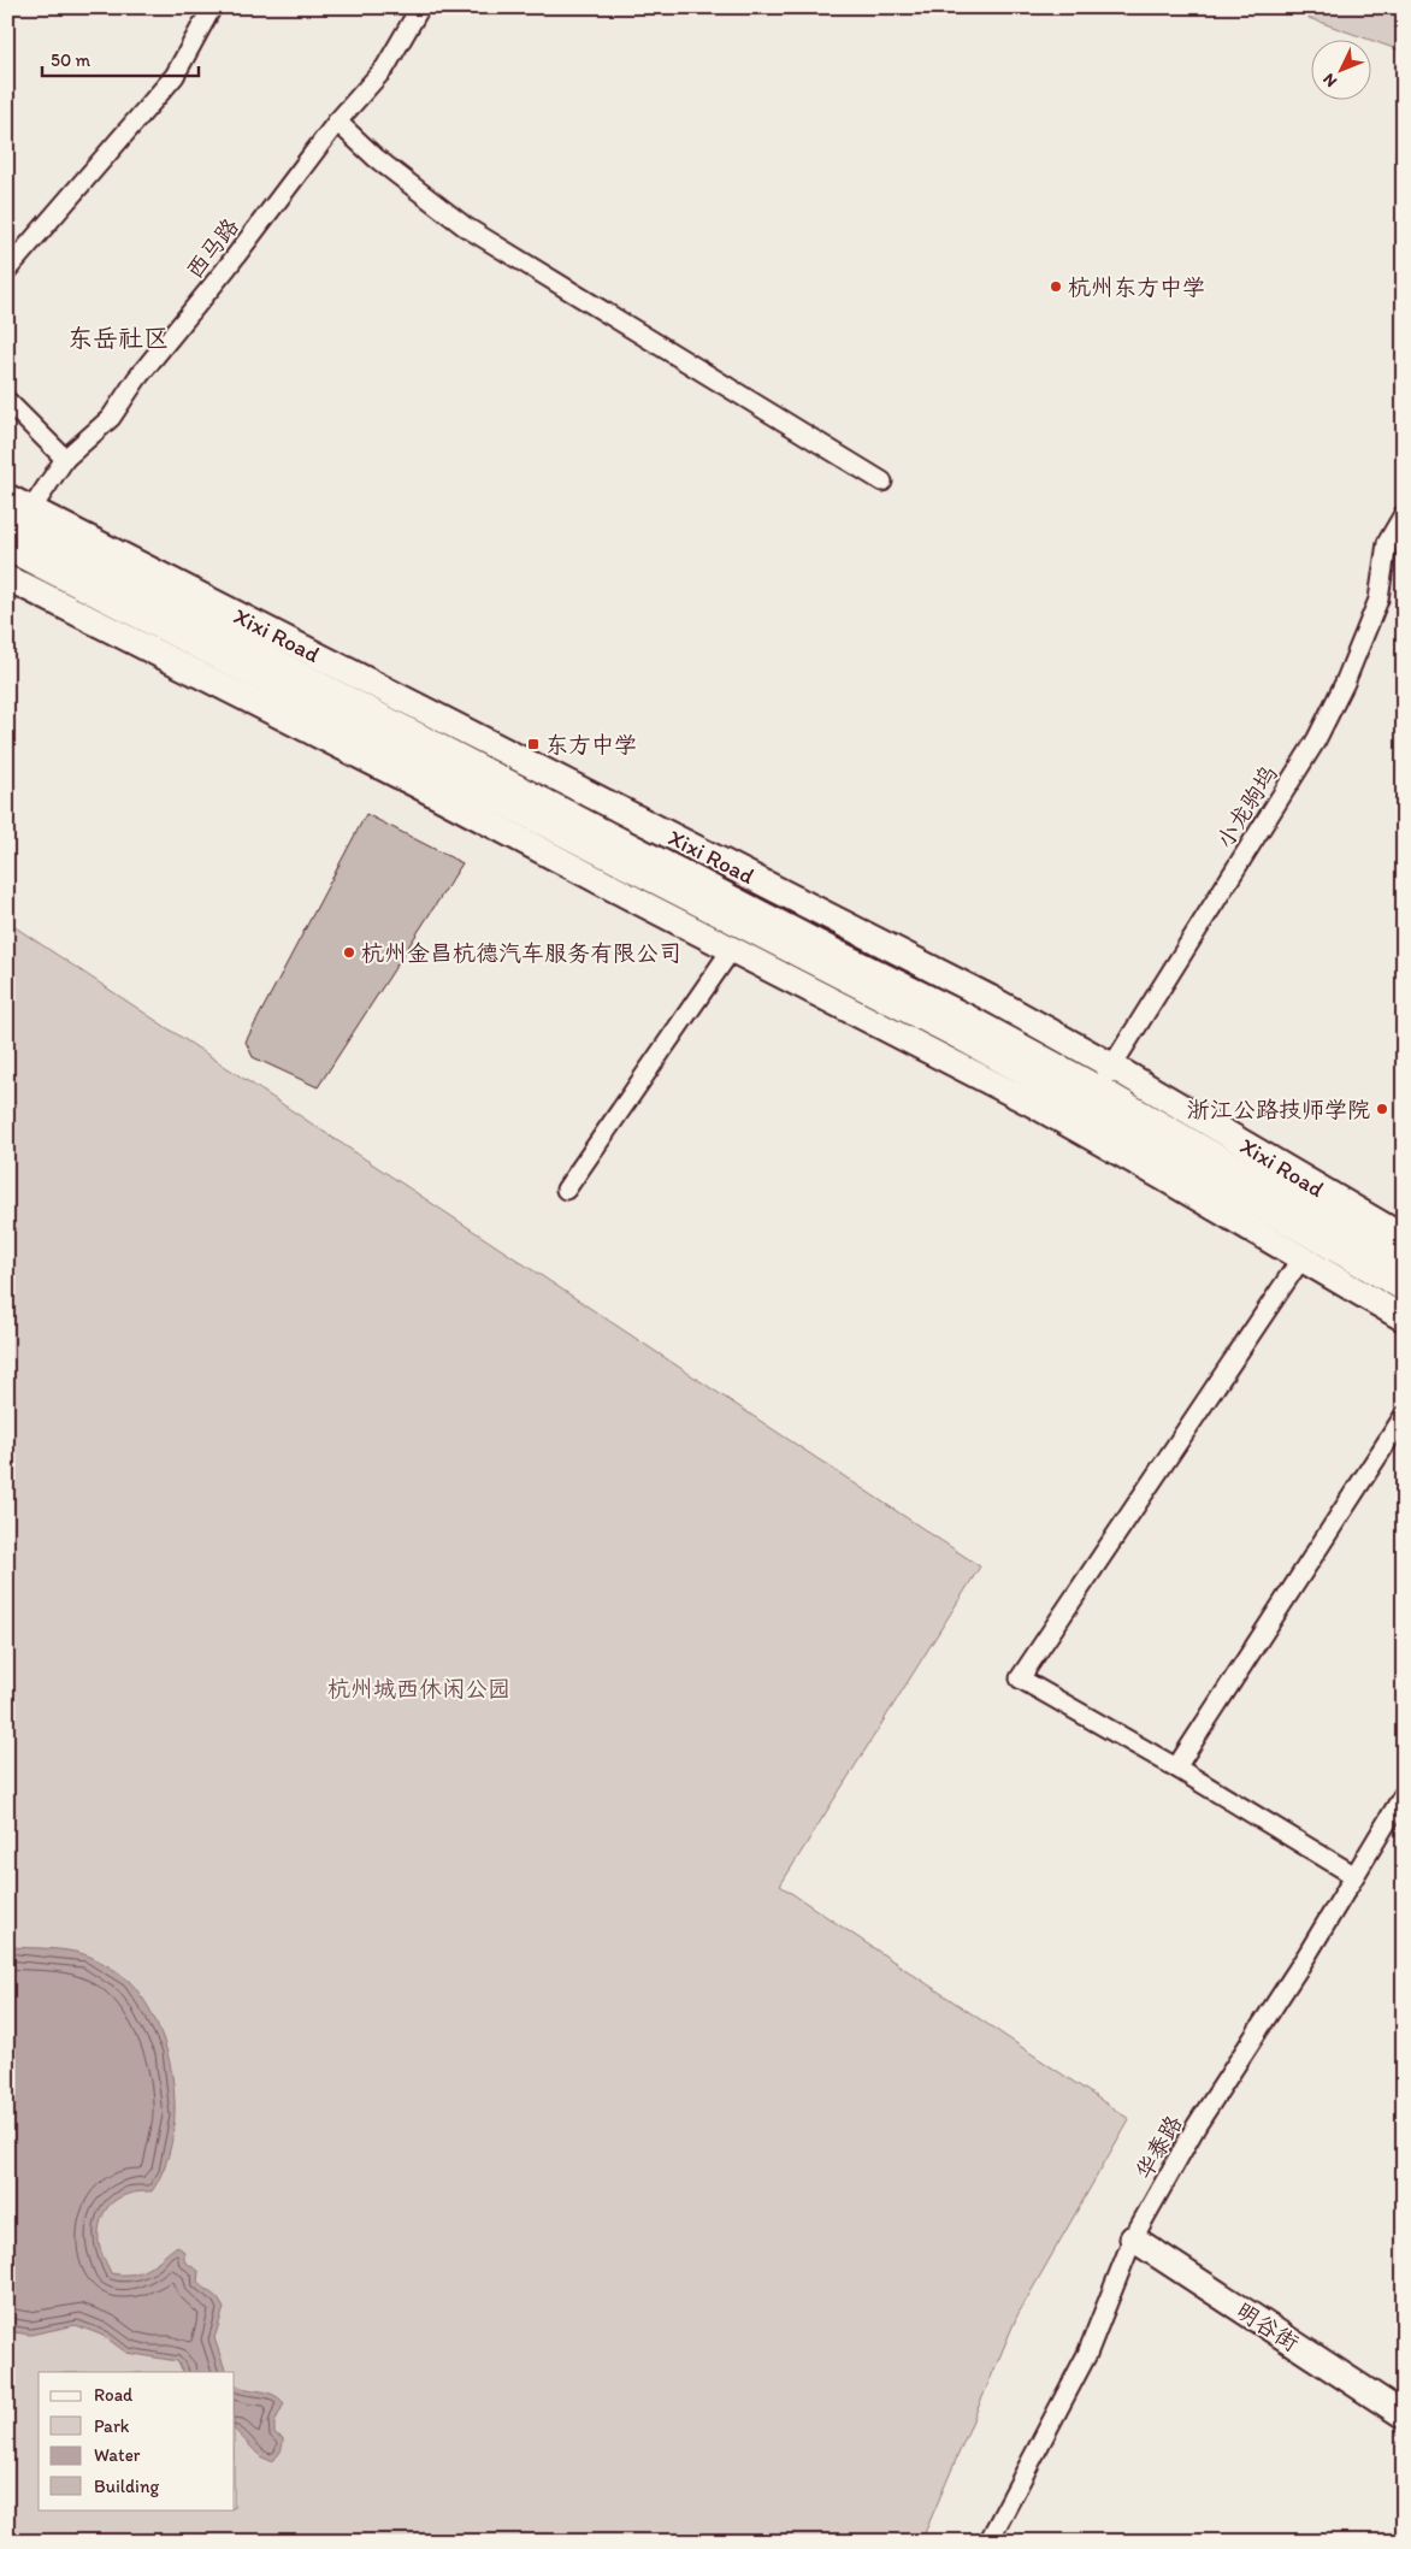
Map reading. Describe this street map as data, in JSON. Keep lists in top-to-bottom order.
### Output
{
  "streets": {
    "street": [
      "西马路",
      "Xixi Road",
      "小龙驹坞",
      "华泰路",
      "明谷街"
    ]
  },
  "crossings": [
    ["西马路", "Xixi Road"],
    ["Xixi Road", "小龙驹坞"],
    ["华泰路", "明谷街"]
  ],
  "districts": ["东岳社区"],
  "parks": ["杭州城西休闲公园"],
  "places": {
    "other": ["杭州东方中学", "杭州金昌杭德汽车服务有限公司", "浙江公路技师学院"],
    "transit": ["东方中学"]
  },
  "legend": [
    "Road",
    "Park",
    "Water",
    "Building"
  ],
  "scale_bar": "50 m",
  "north": "bottom left"
}
